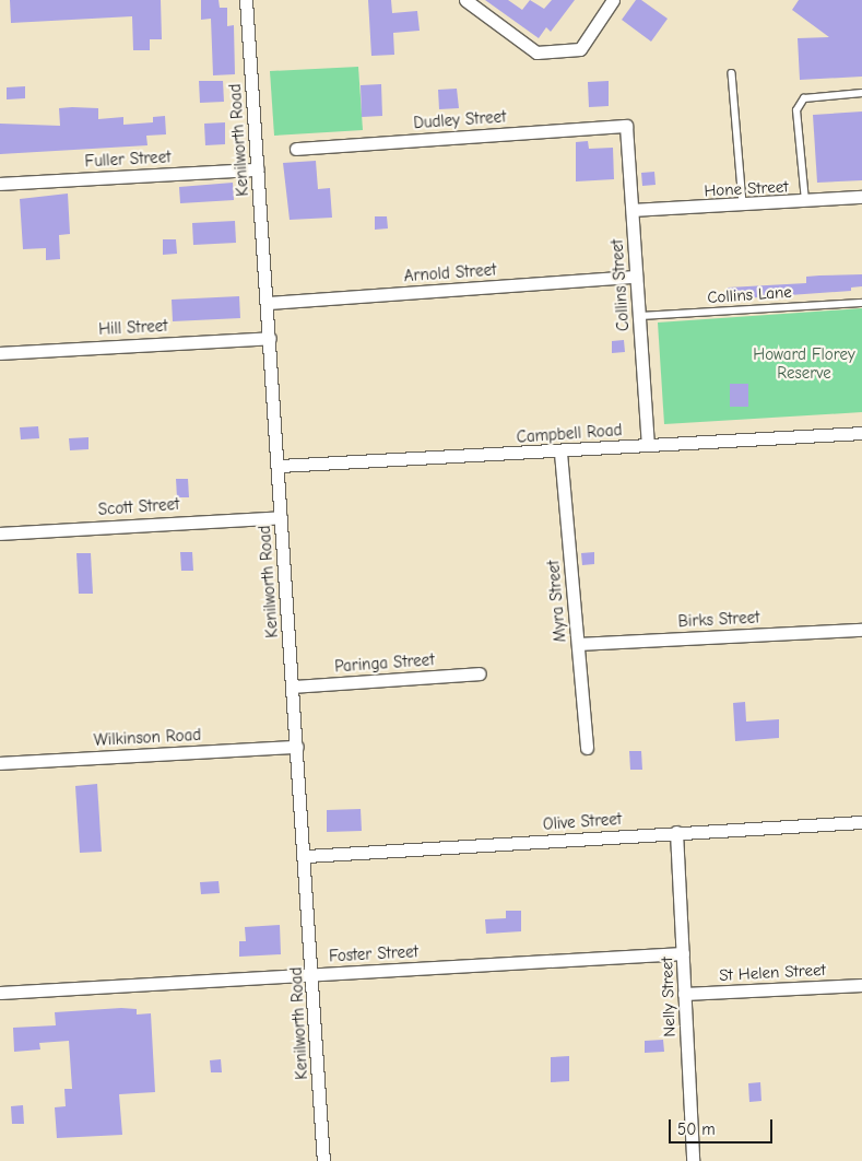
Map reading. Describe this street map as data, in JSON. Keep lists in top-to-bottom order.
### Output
{
  "streets": {
    "street": [
      "Dudley Street",
      "Kenilworth Road",
      "Fuller Street",
      "Hone Street",
      "Arnold Street",
      "Collins Street",
      "Hill Street",
      "Campbell Road",
      "Scott Street",
      "Myra Street",
      "Birks Street",
      "Paringa Street",
      "Wilkinson Road",
      "Olive Street",
      "Foster Street",
      "St Helen Street",
      "Nelly Street"
    ],
    "lane": ["Collins Lane"]
  },
  "crossings": [
    ["Dudley Street", "Collins Street"],
    ["Kenilworth Road", "Fuller Street"],
    ["Kenilworth Road", "Arnold Street"],
    ["Kenilworth Road", "Hill Street"],
    ["Kenilworth Road", "Campbell Road"],
    ["Kenilworth Road", "Scott Street"],
    ["Kenilworth Road", "Paringa Street"],
    ["Kenilworth Road", "Wilkinson Road"],
    ["Kenilworth Road", "Olive Street"],
    ["Kenilworth Road", "Foster Street"],
    ["Hone Street", "Collins Street"],
    ["Arnold Street", "Collins Street"],
    ["Collins Street", "Collins Lane"],
    ["Collins Street", "Campbell Road"],
    ["Campbell Road", "Myra Street"],
    ["Myra Street", "Birks Street"],
    ["Olive Street", "Nelly Street"],
    ["Foster Street", "Nelly Street"],
    ["St Helen Street", "Nelly Street"]
  ],
  "parks": ["Howard Florey Reserve"],
  "scale_bar": "50 m"
}
